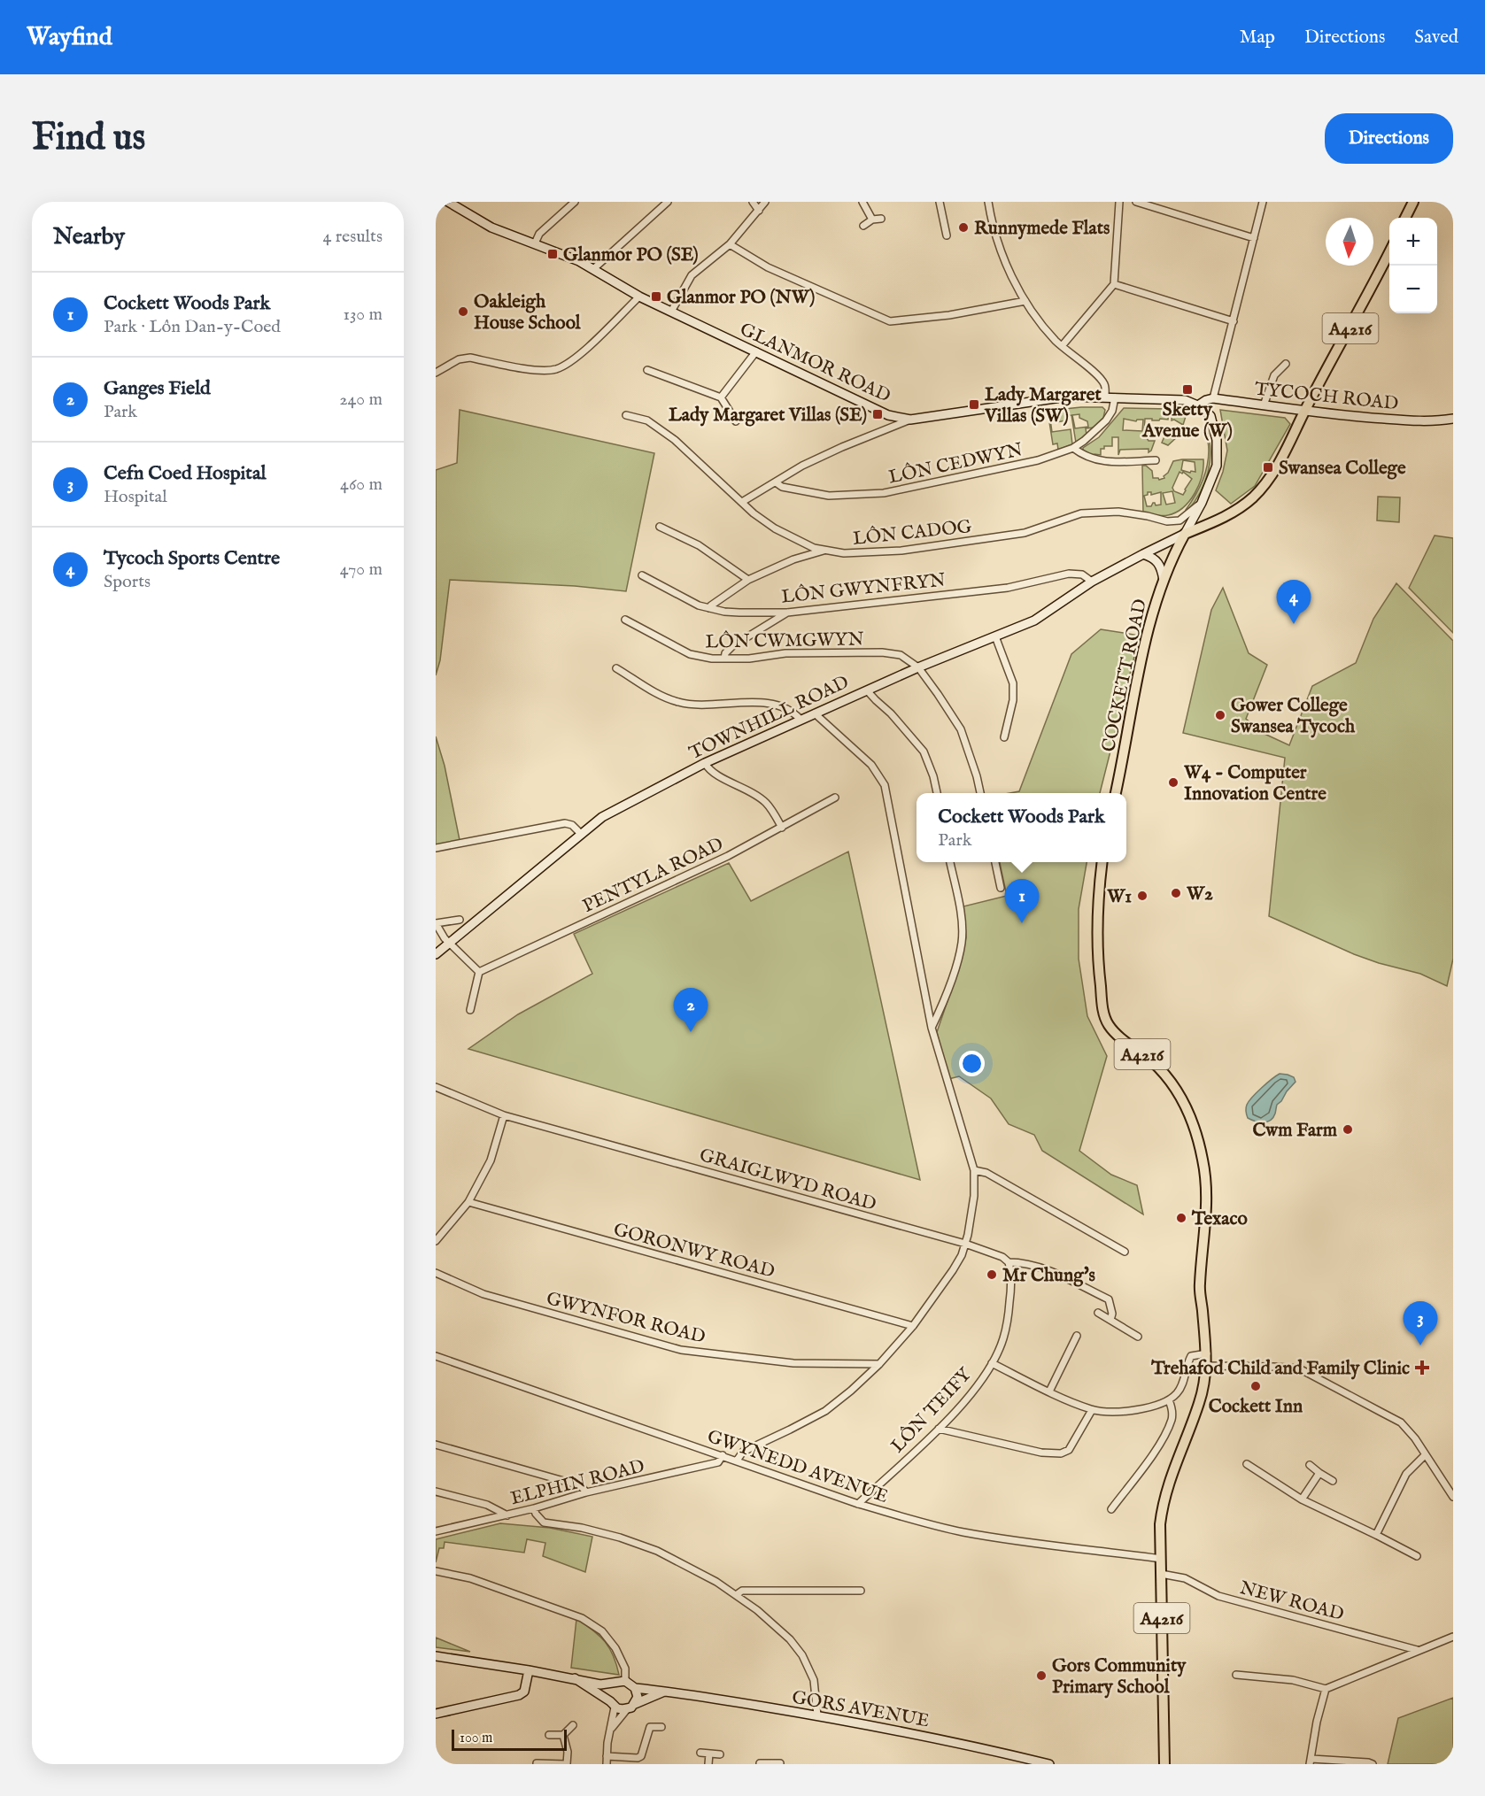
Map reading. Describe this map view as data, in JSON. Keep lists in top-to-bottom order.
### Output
{
  "streets": {
    "main road": ["A4216", "COCKETT ROAD"],
    "street": [
      "GLANMOR ROAD",
      "TYCOCH ROAD",
      "LÔN CEDWYN",
      "LÔN CADOG",
      "LÔN GWYNFRYN",
      "LÔN CWMGWYN",
      "TOWNHILL ROAD",
      "PENTYLA ROAD",
      "GRAIGLWYD ROAD",
      "GORONWY ROAD",
      "GWYNFOR ROAD",
      "LÔN TEIFY",
      "GWYNEDD AVENUE",
      "ELPHIN ROAD",
      "NEW ROAD",
      "GORS AVENUE"
    ]
  },
  "crossings": [
    ["A4216", "TYCOCH ROAD"],
    ["A4216", "COCKETT ROAD"],
    ["A4216", "TOWNHILL ROAD"],
    ["A4216", "GWYNEDD AVENUE"],
    ["A4216", "NEW ROAD"],
    ["GLANMOR ROAD", "LÔN CEDWYN"],
    ["LÔN GWYNFRYN", "TOWNHILL ROAD"],
    ["LÔN CWMGWYN", "TOWNHILL ROAD"],
    ["COCKETT ROAD", "TOWNHILL ROAD"],
    ["GRAIGLWYD ROAD", "LÔN TEIFY"],
    ["LÔN TEIFY", "GWYNEDD AVENUE"],
    ["GWYNEDD AVENUE", "ELPHIN ROAD"]
  ],
  "places": {
    "other": [
      "Runnymede Flats",
      "Oakleigh House School",
      "Gower College Swansea Tycoch",
      "W4 - Computer Innovation Centre",
      "W2",
      "W1",
      "Cwm Farm",
      "Texaco",
      "Mr Chung's",
      "Cockett Inn",
      "Gors Community Primary School"
    ],
    "transit": [
      "Glanmor PO (SE)",
      "Glanmor PO (NW)",
      "Sketty Avenue (W)",
      "Lady Margaret Villas (SW)",
      "Lady Margaret Villas (SE)",
      "Swansea College"
    ],
    "health": ["Trehafod Child and Family Clinic"]
  },
  "scale_bar": "100 m",
  "north": "bottom",
  "page": {
    "header": "Wayfind",
    "nav": ["Map", "Directions", "Saved"],
    "buttons": "Directions",
    "title": "Find us",
    "heading": ["Nearby", "4 results"],
    "map_buttons": ["+", "−"],
    "list": [
      {
        "mark": "1",
        "name": "Cockett Woods Park",
        "note": "Park · Lôn Dan-y-Coed",
        "value": "130 m"
      },
      {
        "mark": "2",
        "name": "Ganges Field",
        "note": "Park",
        "value": "240 m"
      },
      {
        "mark": "3",
        "name": "Cefn Coed Hospital",
        "note": "Hospital",
        "value": "460 m"
      },
      {
        "mark": "4",
        "name": "Tycoch Sports Centre",
        "note": "Sports",
        "value": "470 m"
      }
    ],
    "pins": [
      "4",
      "1",
      "2",
      "3"
    ],
    "popup": ["Cockett Woods Park", "Park"],
    "scale": "100 m"
  }
}
